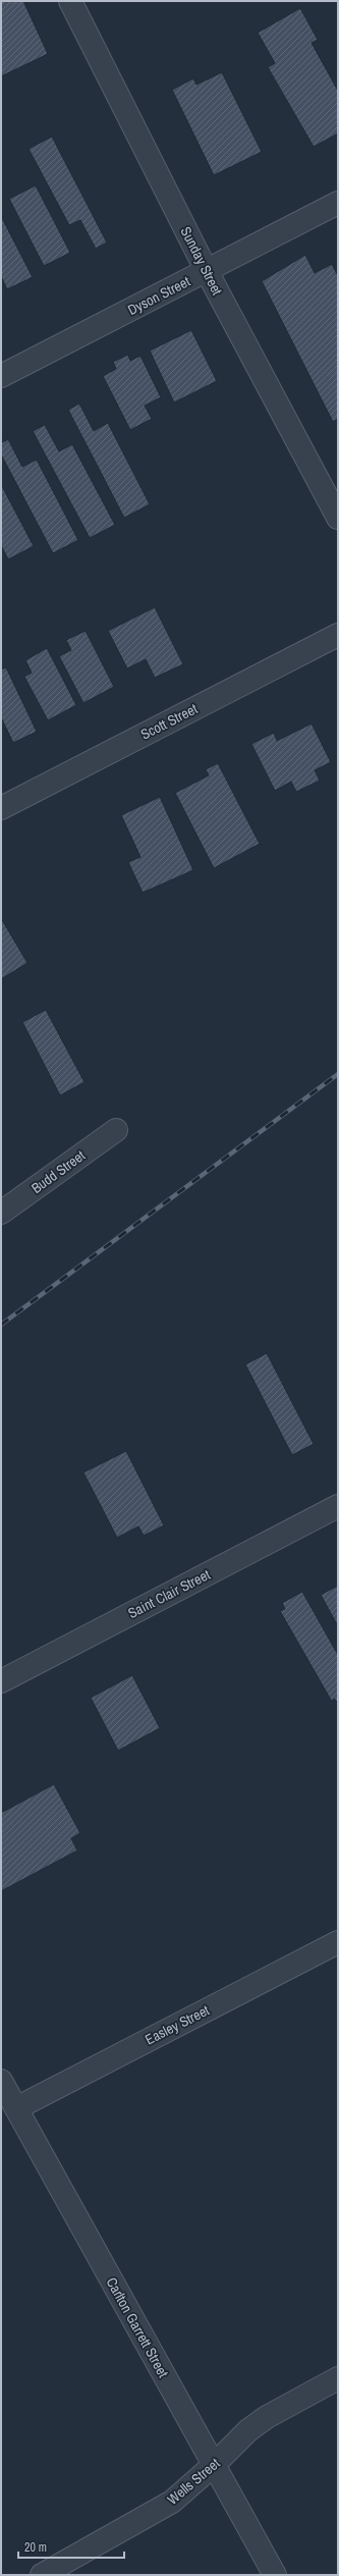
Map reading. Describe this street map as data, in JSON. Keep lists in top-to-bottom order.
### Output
{
  "streets": {
    "street": [
      "Sunday Street",
      "Dyson Street",
      "Scott Street",
      "Budd Street",
      "Saint Clair Street",
      "Easley Street",
      "Carlton Garrett Street",
      "Wells Street"
    ]
  },
  "crossings": [
    ["Sunday Street", "Dyson Street"],
    ["Easley Street", "Carlton Garrett Street"],
    ["Carlton Garrett Street", "Wells Street"]
  ],
  "scale_bar": "20 m"
}
